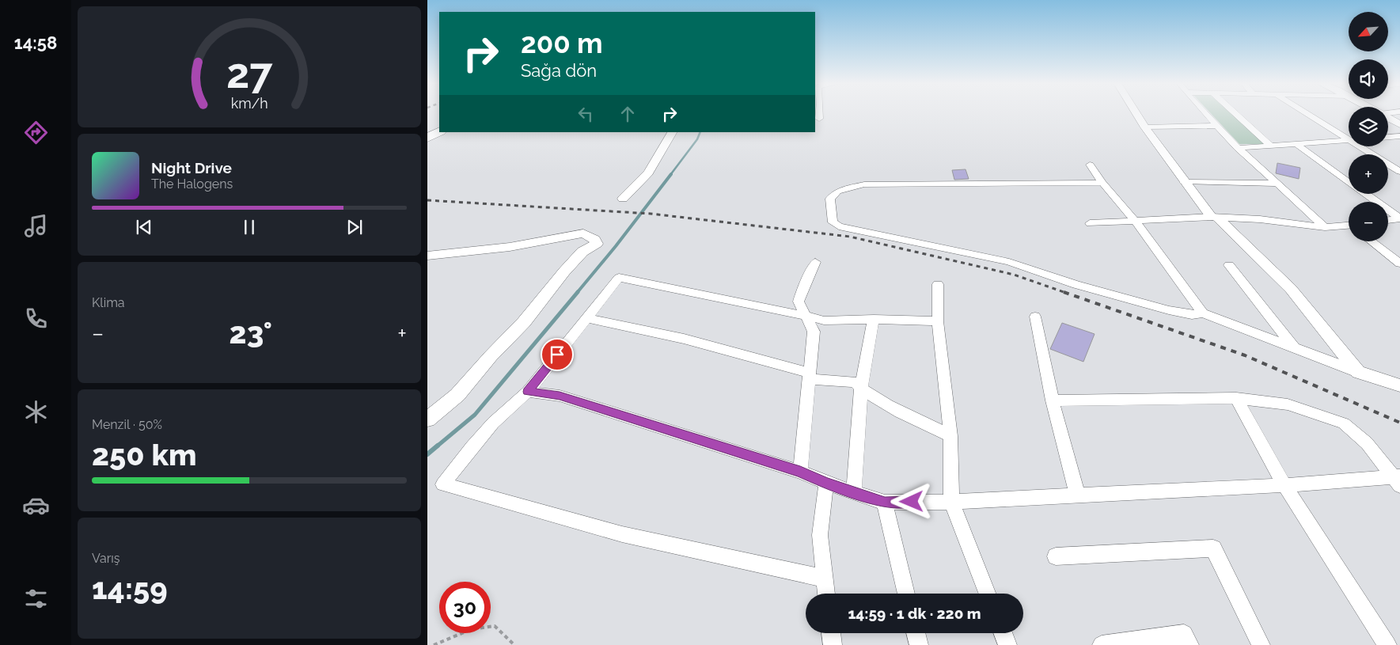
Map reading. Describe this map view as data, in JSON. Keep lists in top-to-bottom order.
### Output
{
  "north": "bottom left",
  "page": {
    "tabs": "14:58",
    "map_buttons": ["+", "−"],
    "turn": ["200 m", "Sağa dön"],
    "song": ["Night Drive", "The Halogens"],
    "tile": [
      "Klima",
      ["Menzil · 50%", "250 km"],
      ["Varış", "14:59"]
    ],
    "heat": ["−", "23°", "+"],
    "limit": "30",
    "trip": "14:59 · 1 dk · 220 m",
    "gauge": ["27", "km/h"]
  }
}
